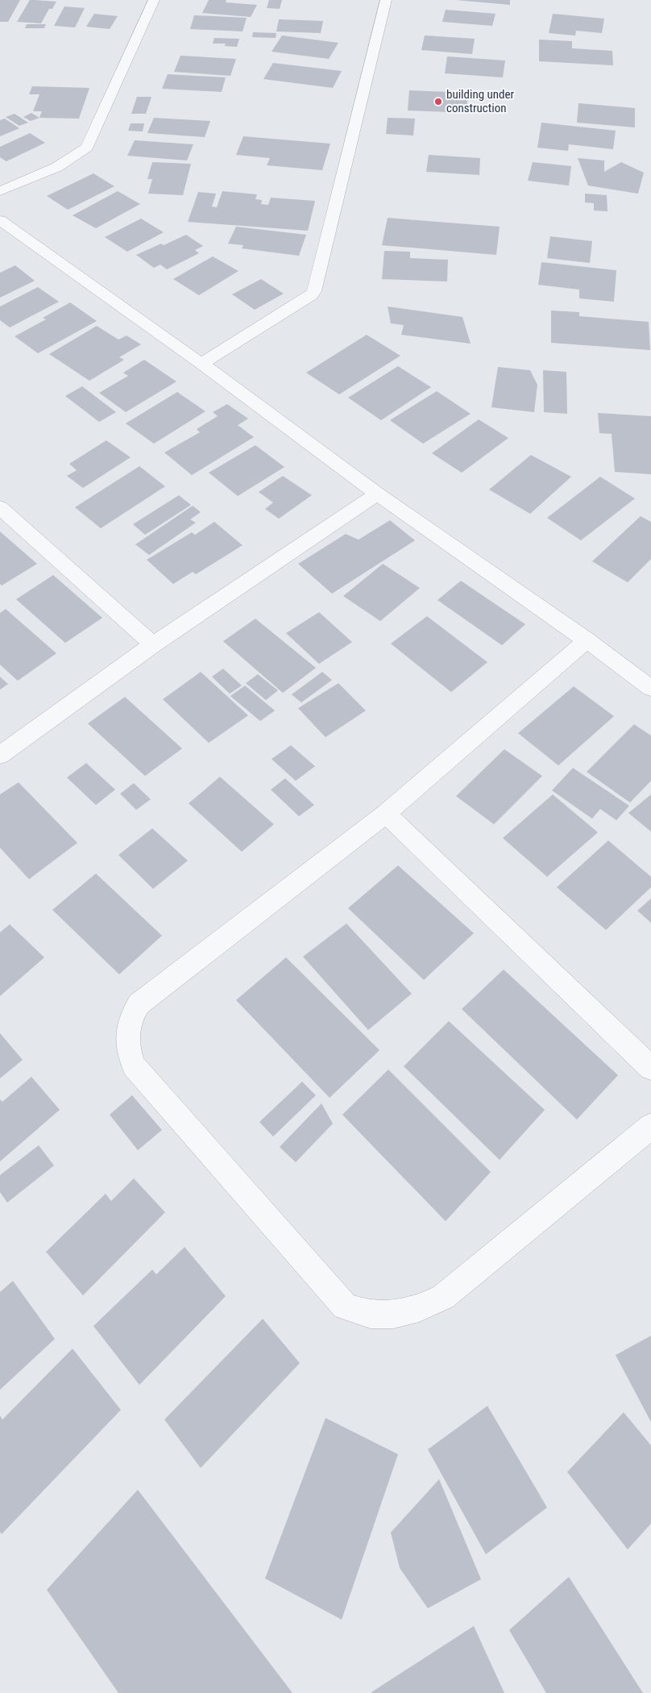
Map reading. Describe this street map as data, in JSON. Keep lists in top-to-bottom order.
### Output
{
  "places": ["building under construction"]
}
